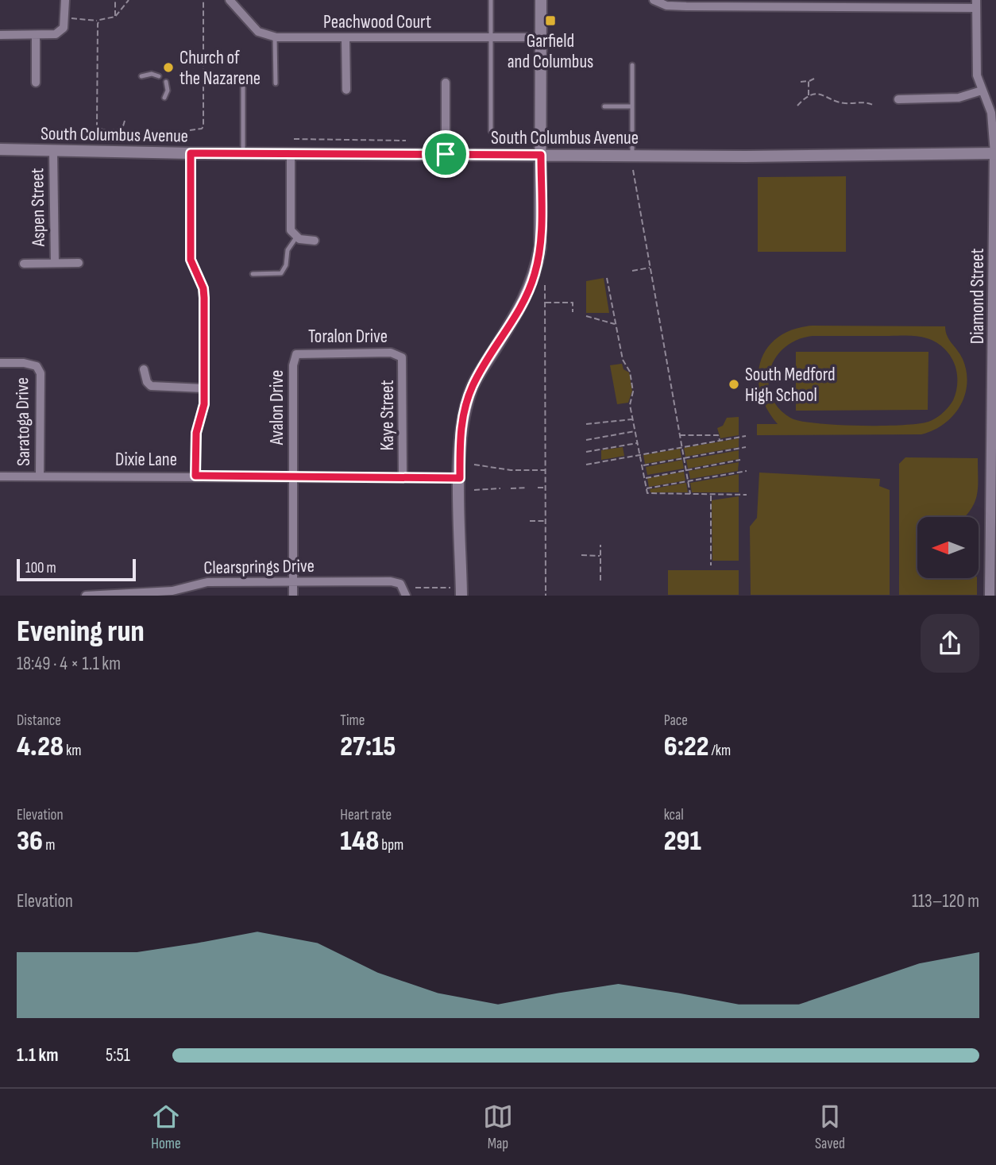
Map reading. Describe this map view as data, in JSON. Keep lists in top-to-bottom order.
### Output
{
  "streets": {
    "main road": ["South Columbus Avenue"],
    "street": [
      "Peachwood Court",
      "Aspen Street",
      "Diamond Street",
      "Toralon Drive",
      "Avalon Drive",
      "Kaye Street",
      "Saratoga Drive",
      "Dixie Lane",
      "Clearsprings Drive"
    ]
  },
  "crossings": [
    ["South Columbus Avenue", "Aspen Street"],
    ["South Columbus Avenue", "Diamond Street"],
    ["Toralon Drive", "Avalon Drive"],
    ["Toralon Drive", "Kaye Street"],
    ["Avalon Drive", "Dixie Lane"],
    ["Avalon Drive", "Clearsprings Drive"],
    ["Kaye Street", "Dixie Lane"],
    ["Saratoga Drive", "Dixie Lane"]
  ],
  "places": {
    "transit": ["Garfield and Columbus"],
    "other": ["Church of the Nazarene", "South Medford High School"]
  },
  "scale_bar": "100 m",
  "north": "left",
  "page": {
    "scale": "100 m",
    "heading": ["Evening run", "18:49 · 4 × 1.1 km"],
    "stats": [
      ["Distance", "4.28 km"],
      ["Time", "27:15"],
      ["Pace", "6:22 /km"],
      ["Elevation", "36 m"],
      ["Heart rate", "148 bpm"],
      ["kcal", "291"]
    ],
    "chart": ["Elevation", "113–120 m"],
    "list": [
      {
        "name": "1.1 km",
        "note": "5:51"
      }
    ],
    "tabs": ["Home", "Map", "Saved"]
  }
}
